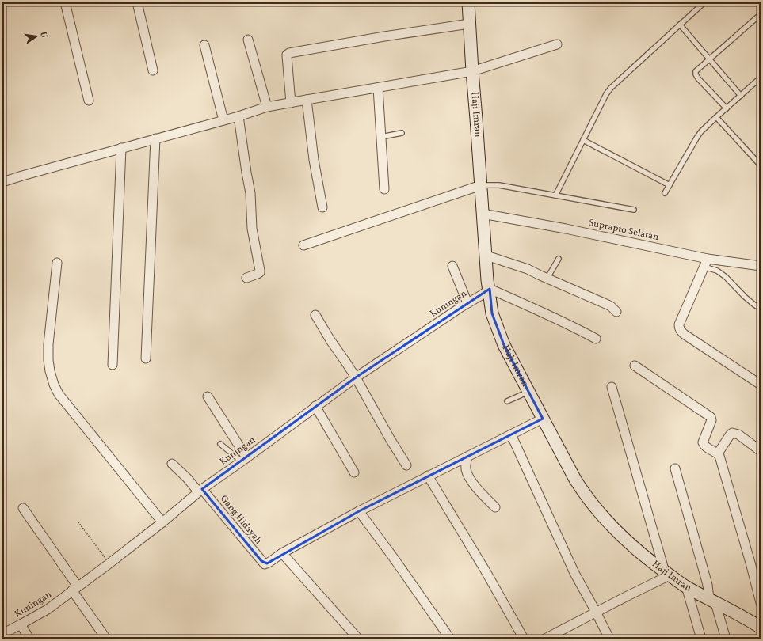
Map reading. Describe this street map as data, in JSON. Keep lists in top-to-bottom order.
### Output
{
  "streets": {
    "street": [
      "Haji Imran",
      "Suprapto Selatan",
      "Kuningan",
      "Gang Hidayah"
    ]
  },
  "crossings": [
    ["Haji Imran", "Suprapto Selatan"],
    ["Haji Imran", "Kuningan"],
    ["Kuningan", "Gang Hidayah"]
  ],
  "north": "right"
}
